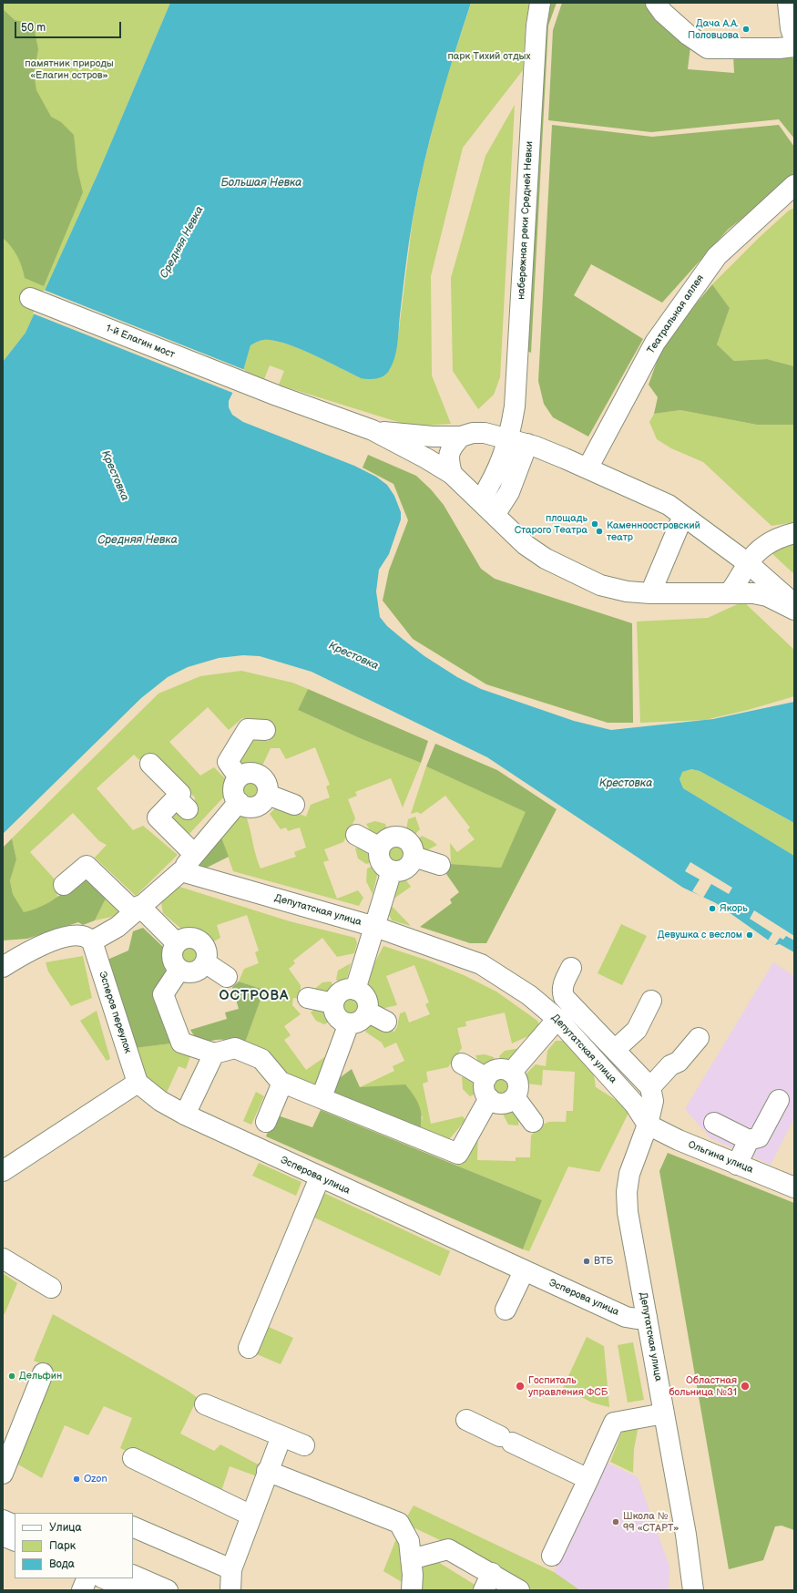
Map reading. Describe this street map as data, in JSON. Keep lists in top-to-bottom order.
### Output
{
  "streets": {
    "street": [
      "набережная реки Средней Невки",
      "Театральная аллея",
      "1-й Елагин мост",
      "Депутатская улица",
      "Эсперов переулок",
      "Ольгина улица",
      "Эсперова улица"
    ]
  },
  "crossings": [
    ["Депутатская улица", "Ольгина улица"],
    ["Депутатская улица", "Эсперова улица"],
    ["Эсперов переулок", "Эсперова улица"]
  ],
  "districts": ["ОСТРОВА"],
  "water": ["Большая Невка", "Средняя Невка", "Крестовка"],
  "parks": ["парк Тихий отдых", "памятник природы «Елагин остров»"],
  "places": [
    "Дача А.А. Половцова",
    "площадь Старого Театра",
    "Каменноостровский театр",
    "Якорь",
    "Девушка с веслом",
    "ВТБ",
    "Дельфин",
    "Госпиталь управления ФСБ",
    "Областная больница №31",
    "Ozon",
    "Школа № 99 «СТАРТ»"
  ],
  "legend": ["Улица", "Парк", "Вода"],
  "scale_bar": "50 m"
}
